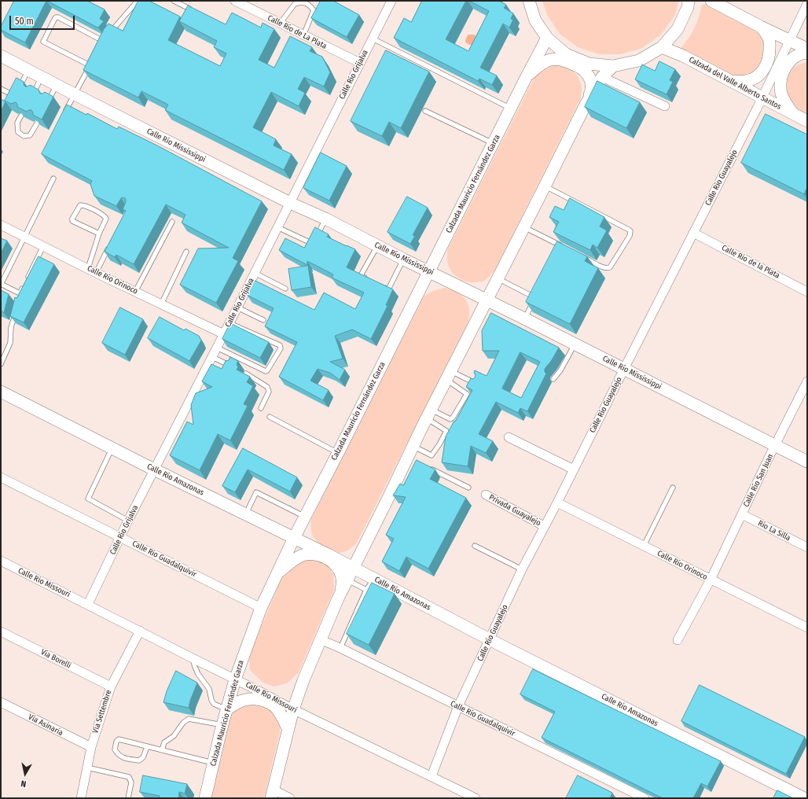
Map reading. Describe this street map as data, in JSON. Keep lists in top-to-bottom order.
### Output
{
  "streets": {
    "main road": [
      "Calzada del Valle Alberto Santos",
      "Calle Río Mississippi",
      "Calzada Mauricio Fernández Garza",
      "Calle Río Amazonas"
    ],
    "street": [
      "Calle Río de La Plata",
      "Calle Río Grijalva",
      "Calle Río Guayalejo",
      "Calle Río de la Plata",
      "Calle Río Orinoco",
      "Calle Río San Juan",
      "Privada Guayalejo",
      "Río La Silla",
      "Calle Río Guadalquivir",
      "Calle Río Missouri",
      "Vía Borelli",
      "Vía Settembre",
      "Vía Asinaria"
    ]
  },
  "crossings": [
    ["Calle Río de La Plata", "Calle Río Grijalva"],
    ["Calle Río Grijalva", "Calle Río Mississippi"],
    ["Calle Río Grijalva", "Calle Río Orinoco"],
    ["Calle Río Grijalva", "Calle Río Amazonas"],
    ["Calle Río Grijalva", "Calle Río Guadalquivir"],
    ["Calle Río Grijalva", "Calle Río Missouri"],
    ["Calzada del Valle Alberto Santos", "Calle Río Guayalejo"],
    ["Calle Río Mississippi", "Calle Río Guayalejo"],
    ["Calle Río Mississippi", "Calzada Mauricio Fernández Garza"],
    ["Calle Río Mississippi", "Calle Río San Juan"],
    ["Calle Río Guayalejo", "Calle Río de la Plata"],
    ["Calle Río Guayalejo", "Calle Río Orinoco"],
    ["Calle Río Guayalejo", "Calle Río Amazonas"],
    ["Calle Río Guayalejo", "Privada Guayalejo"],
    ["Calle Río Guayalejo", "Calle Río Guadalquivir"],
    ["Calle Río Guayalejo", "Calle Río Missouri"],
    ["Calzada Mauricio Fernández Garza", "Calle Río Amazonas"],
    ["Calzada Mauricio Fernández Garza", "Calle Río Guadalquivir"],
    ["Calzada Mauricio Fernández Garza", "Calle Río Missouri"],
    ["Calle Río Orinoco", "Calle Río San Juan"],
    ["Calle Río San Juan", "Río La Silla"],
    ["Calle Río Missouri", "Vía Settembre"],
    ["Vía Borelli", "Vía Settembre"],
    ["Vía Settembre", "Vía Asinaria"]
  ],
  "scale_bar": "50 m",
  "north": "bottom"
}
